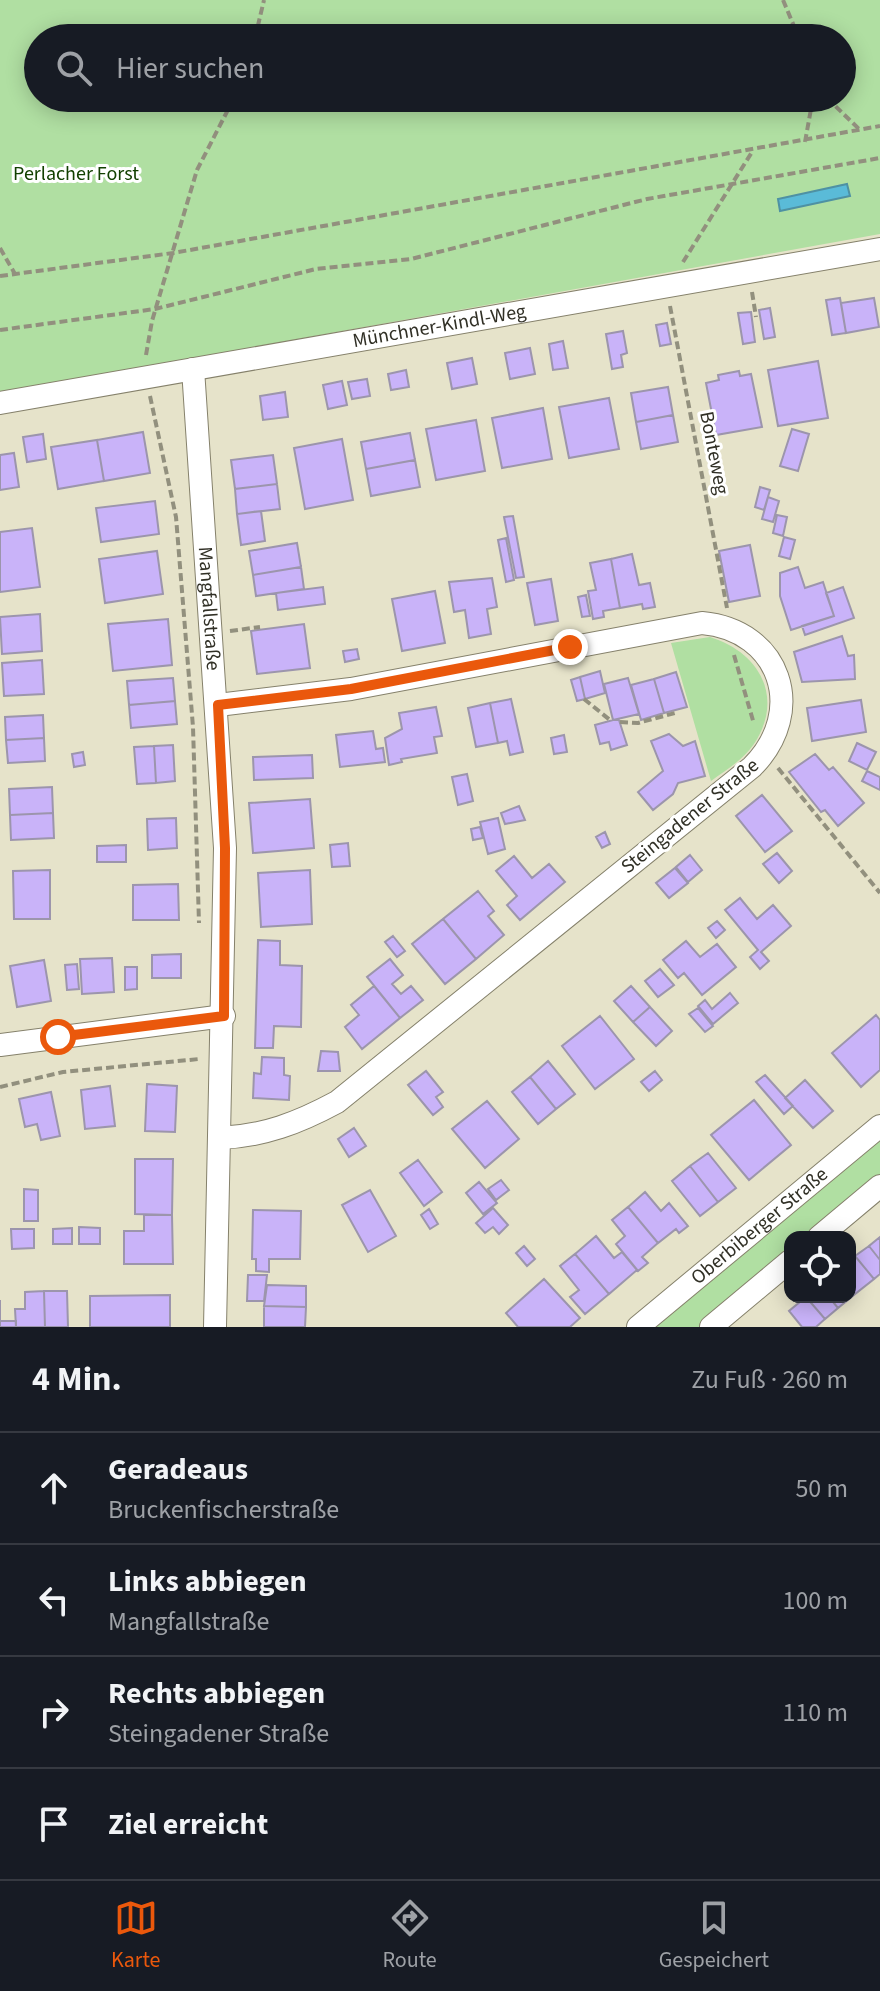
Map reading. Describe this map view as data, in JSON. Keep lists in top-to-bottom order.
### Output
{
  "streets": {
    "street": [
      "Münchner-Kindl-Weg",
      "Mangfallstraße",
      "Steingadener Straße",
      "Oberbiberger Straße"
    ],
    "path": ["Bonteweg"]
  },
  "crossings": [
    ["Münchner-Kindl-Weg", "Bonteweg"],
    ["Münchner-Kindl-Weg", "Mangfallstraße"],
    ["Bonteweg", "Steingadener Straße"],
    ["Mangfallstraße", "Steingadener Straße"]
  ],
  "parks": ["Perlacher Forst"],
  "page": {
    "search": "Hier suchen",
    "heading": ["4 Min.", "Zu Fuß · 260 m"],
    "list": [
      ["Geradeaus", "Bruckenfischerstraße", "50 m"],
      ["Links abbiegen", "Mangfallstraße", "100 m"],
      ["Rechts abbiegen", "Steingadener Straße", "110 m"],
      "Ziel erreicht"
    ],
    "nav": ["Karte", "Route", "Gespeichert"]
  }
}
